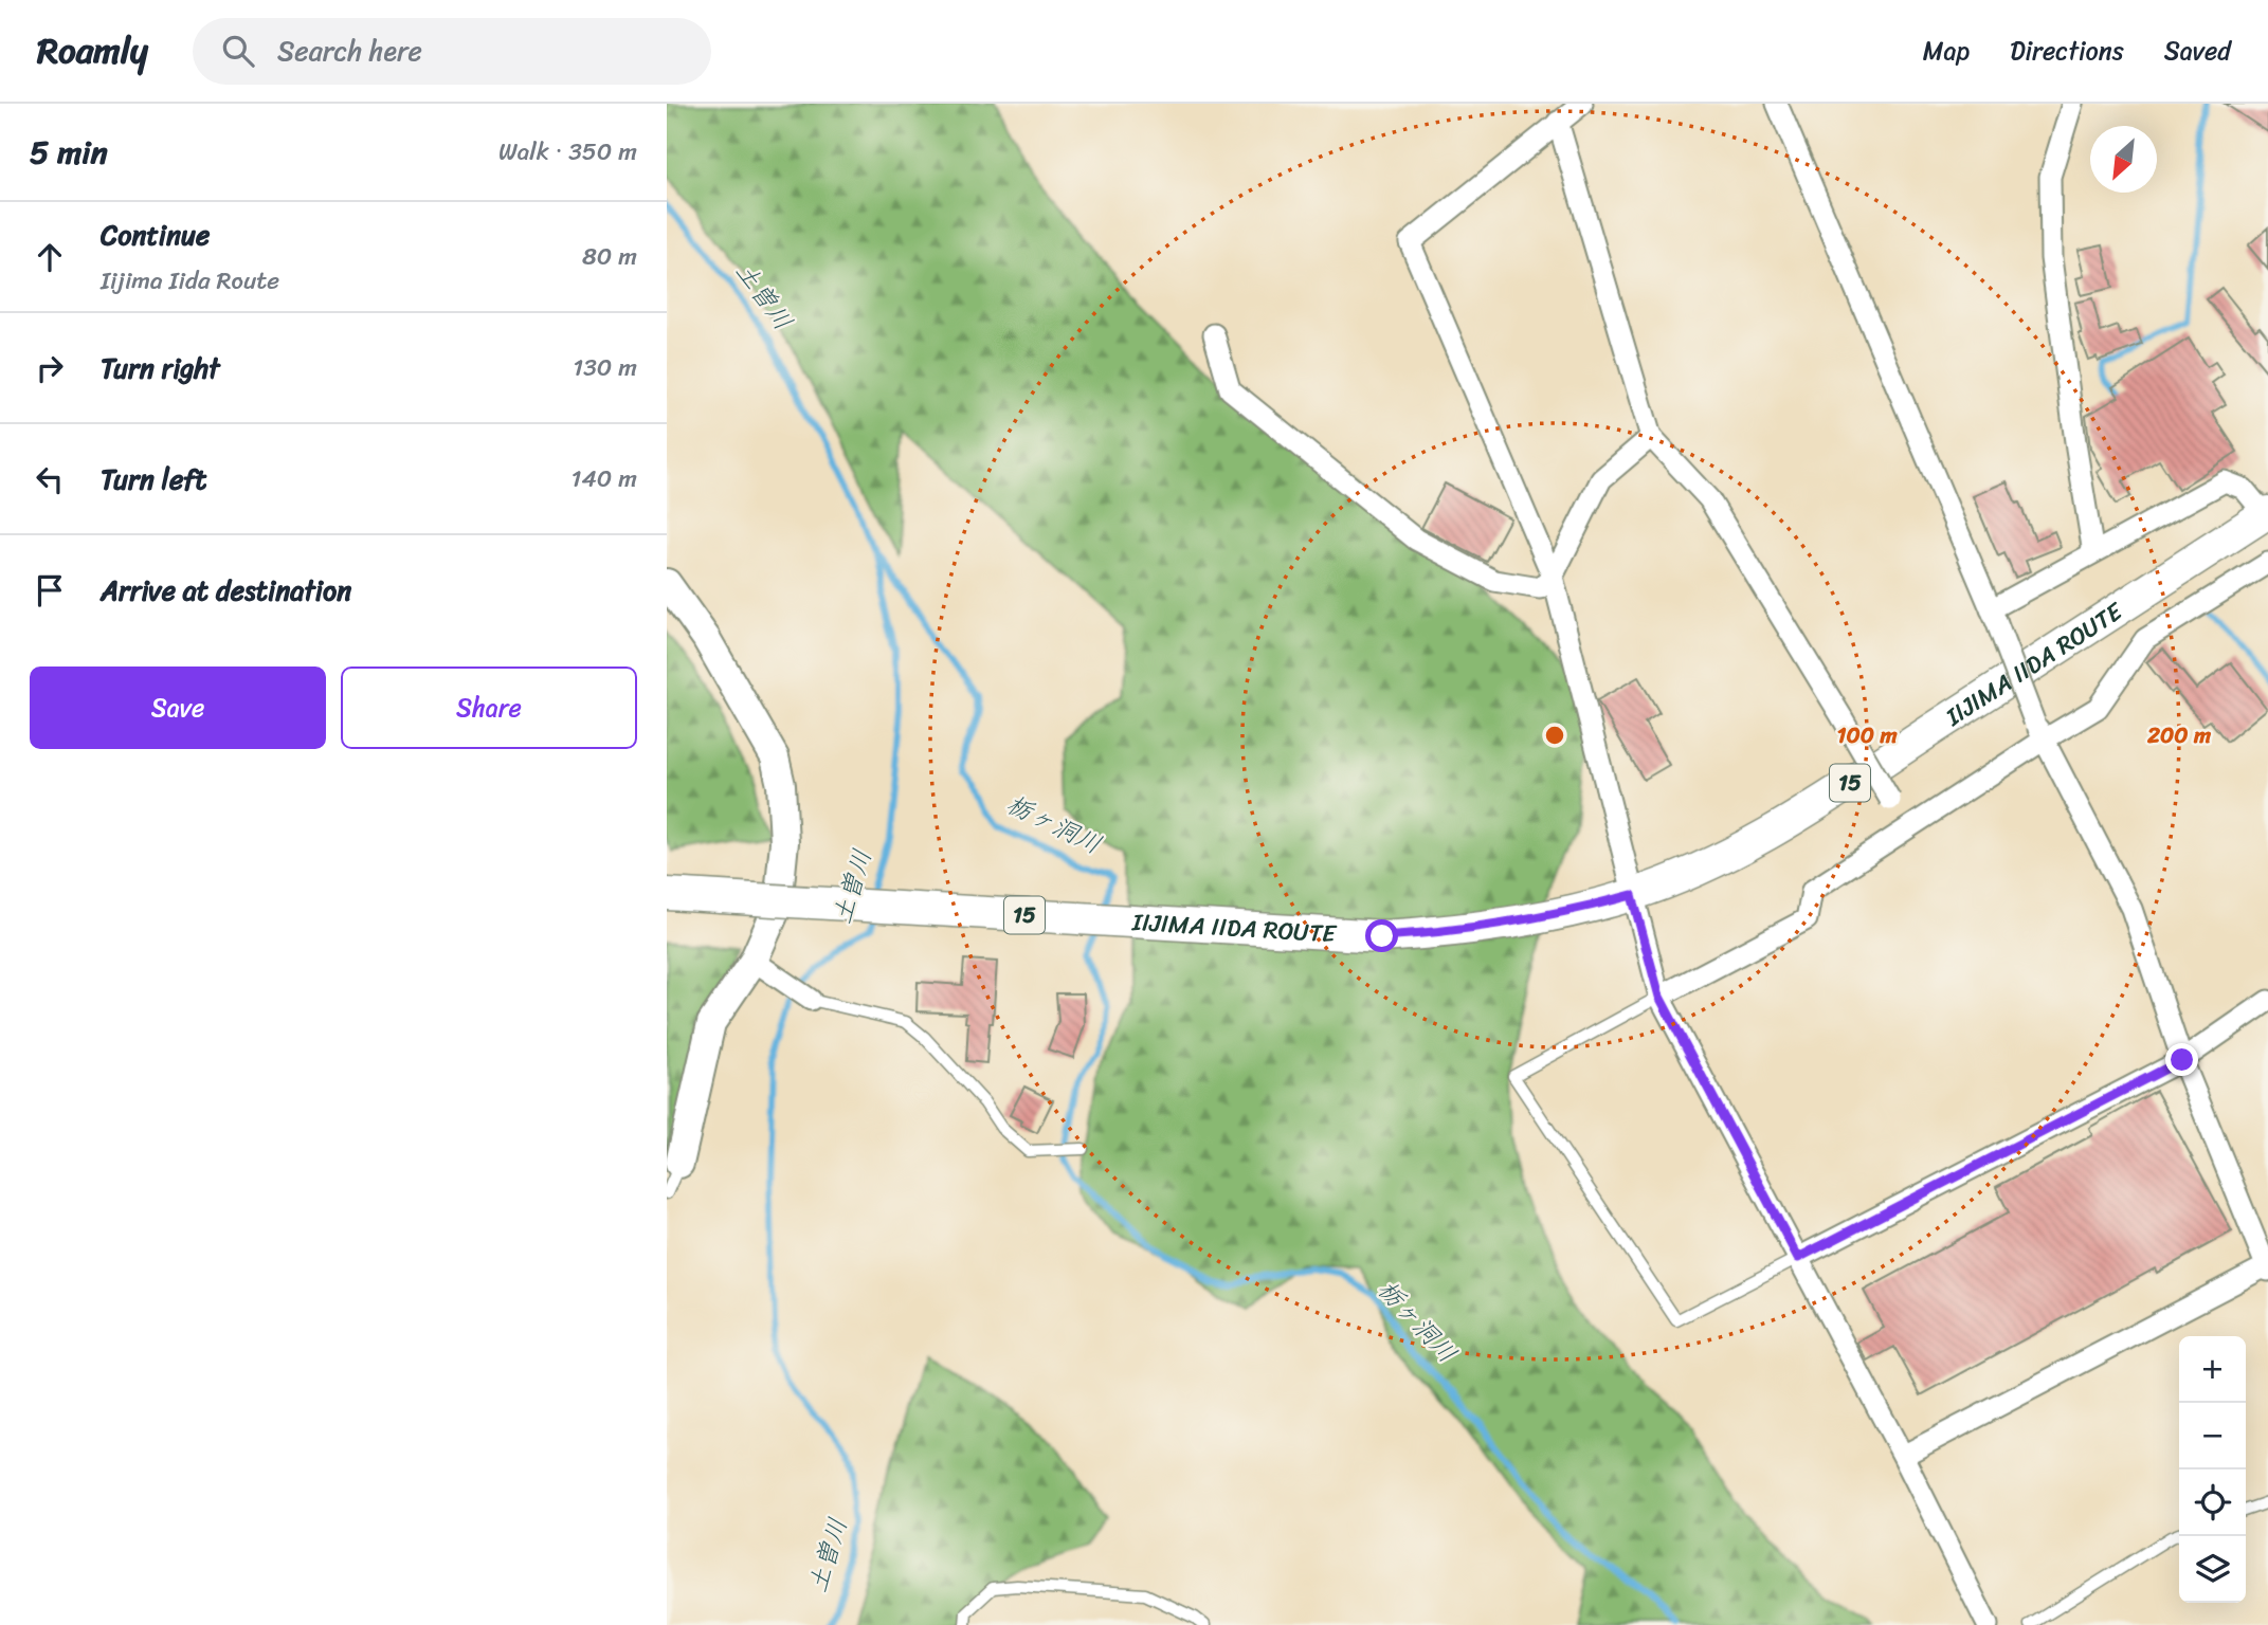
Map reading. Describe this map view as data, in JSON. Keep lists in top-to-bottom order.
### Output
{
  "streets": {
    "main road": ["IIJIMA IIDA ROUTE", "15"]
  },
  "water": ["土曽川", "栃ヶ洞川"],
  "north": "bottom left",
  "page": {
    "header": "Roamly",
    "search": "Search here",
    "nav": ["Map", "Directions", "Saved"],
    "heading": ["5 min", "Walk · 350 m"],
    "list": [
      ["Continue", "Iijima Iida Route", "80 m"],
      ["Turn right", "130 m"],
      ["Turn left", "140 m"],
      "Arrive at destination"
    ],
    "buttons": ["Save", "Share"],
    "map_buttons": ["+", "−"]
  },
  "rings": ["100 m", "200 m"]
}
